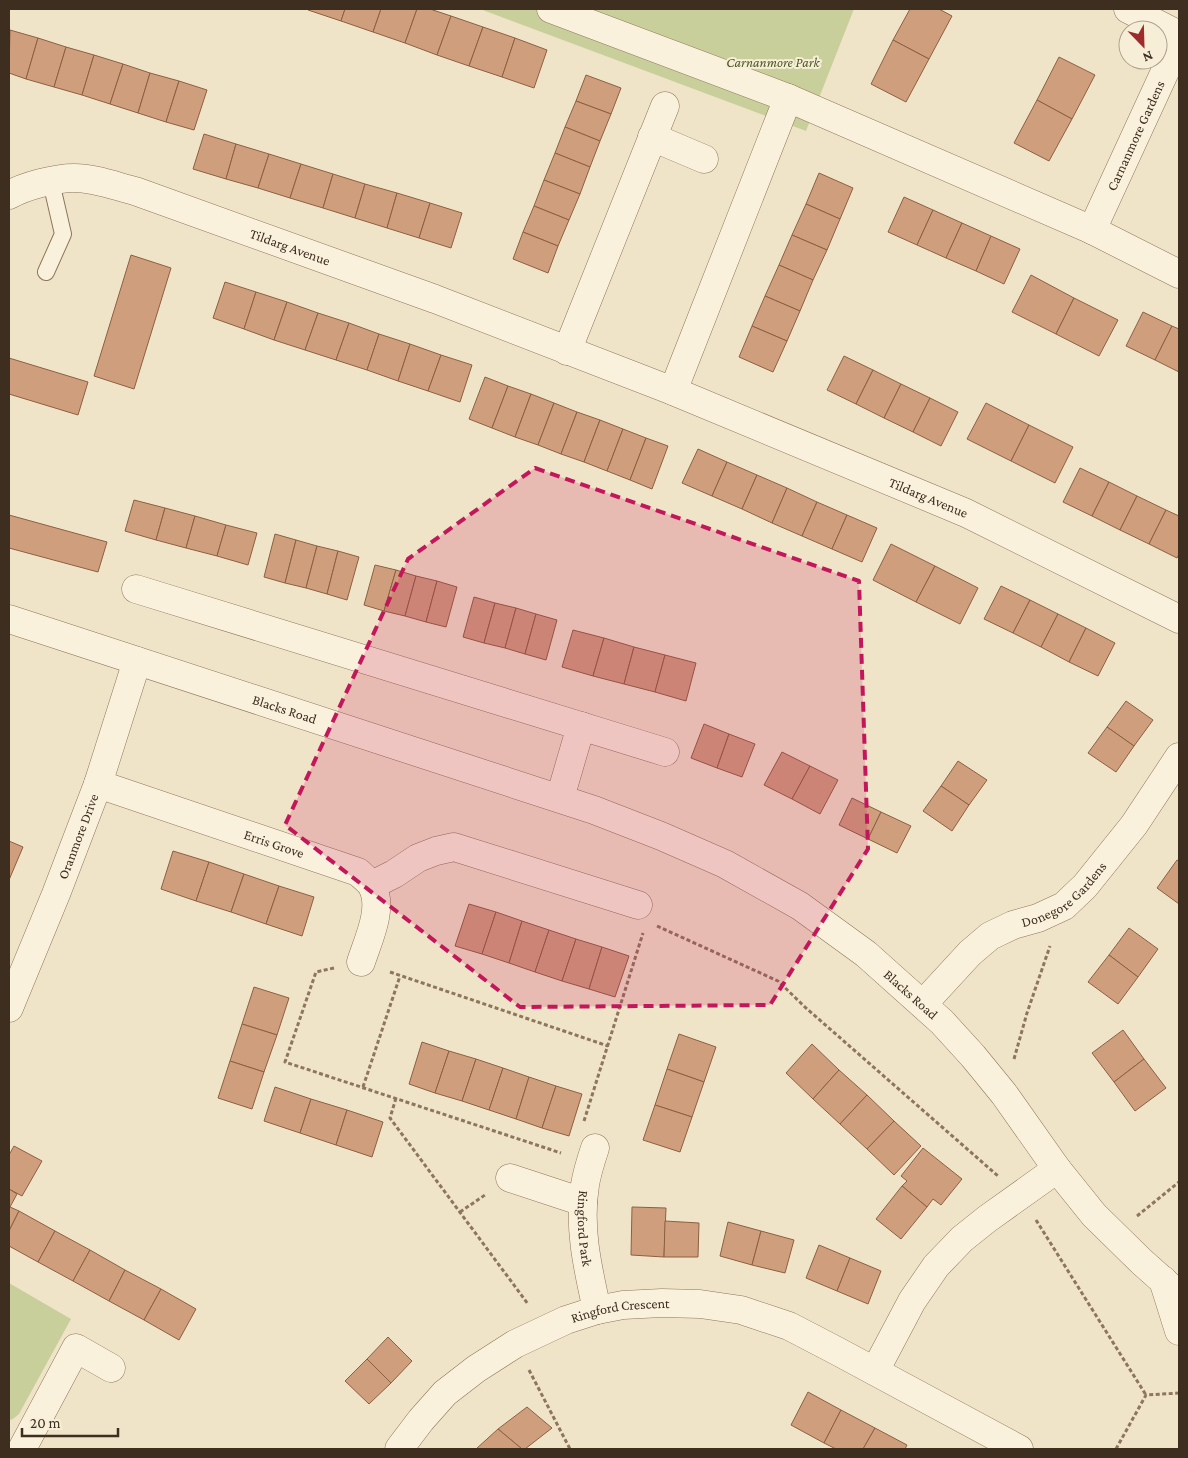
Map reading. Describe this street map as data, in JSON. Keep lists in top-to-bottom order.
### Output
{
  "streets": {
    "street": [
      "Carnanmore Gardens",
      "Tildarg Avenue",
      "Blacks Road",
      "Oranmore Drive",
      "Erris Grove",
      "Donegore Gardens",
      "Ringford Park",
      "Ringford Crescent"
    ]
  },
  "crossings": [
    ["Blacks Road", "Oranmore Drive"],
    ["Blacks Road", "Donegore Gardens"],
    ["Oranmore Drive", "Erris Grove"],
    ["Ringford Park", "Ringford Crescent"]
  ],
  "parks": ["Carnanmore Park"],
  "scale_bar": "20 m",
  "north": "bottom right"
}
